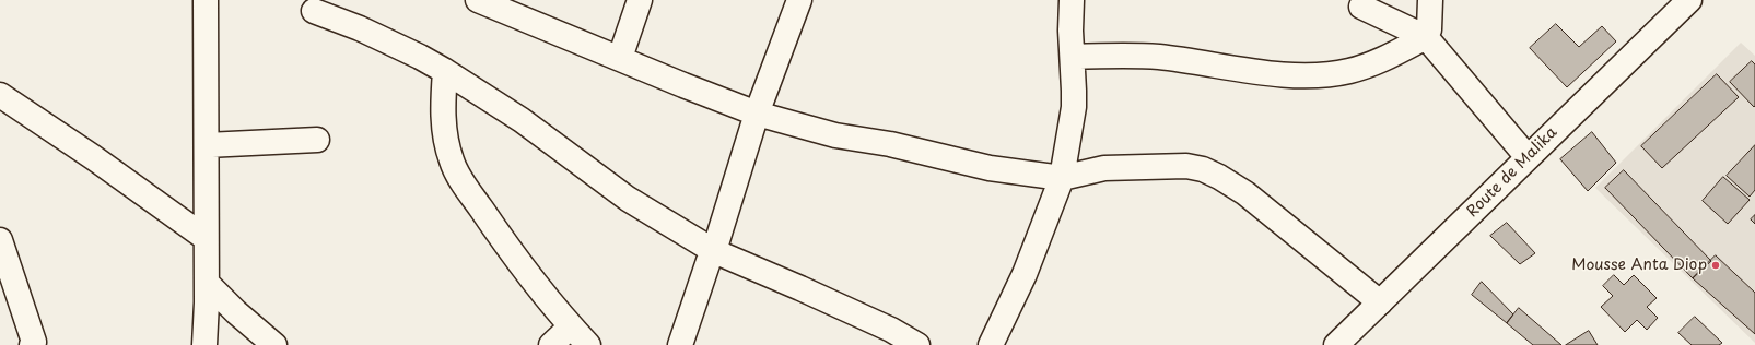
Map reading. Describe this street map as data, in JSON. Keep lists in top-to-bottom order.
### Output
{
  "streets": {
    "street": ["Route de Malika"]
  },
  "places": ["Mousse Anta Diop"]
}
